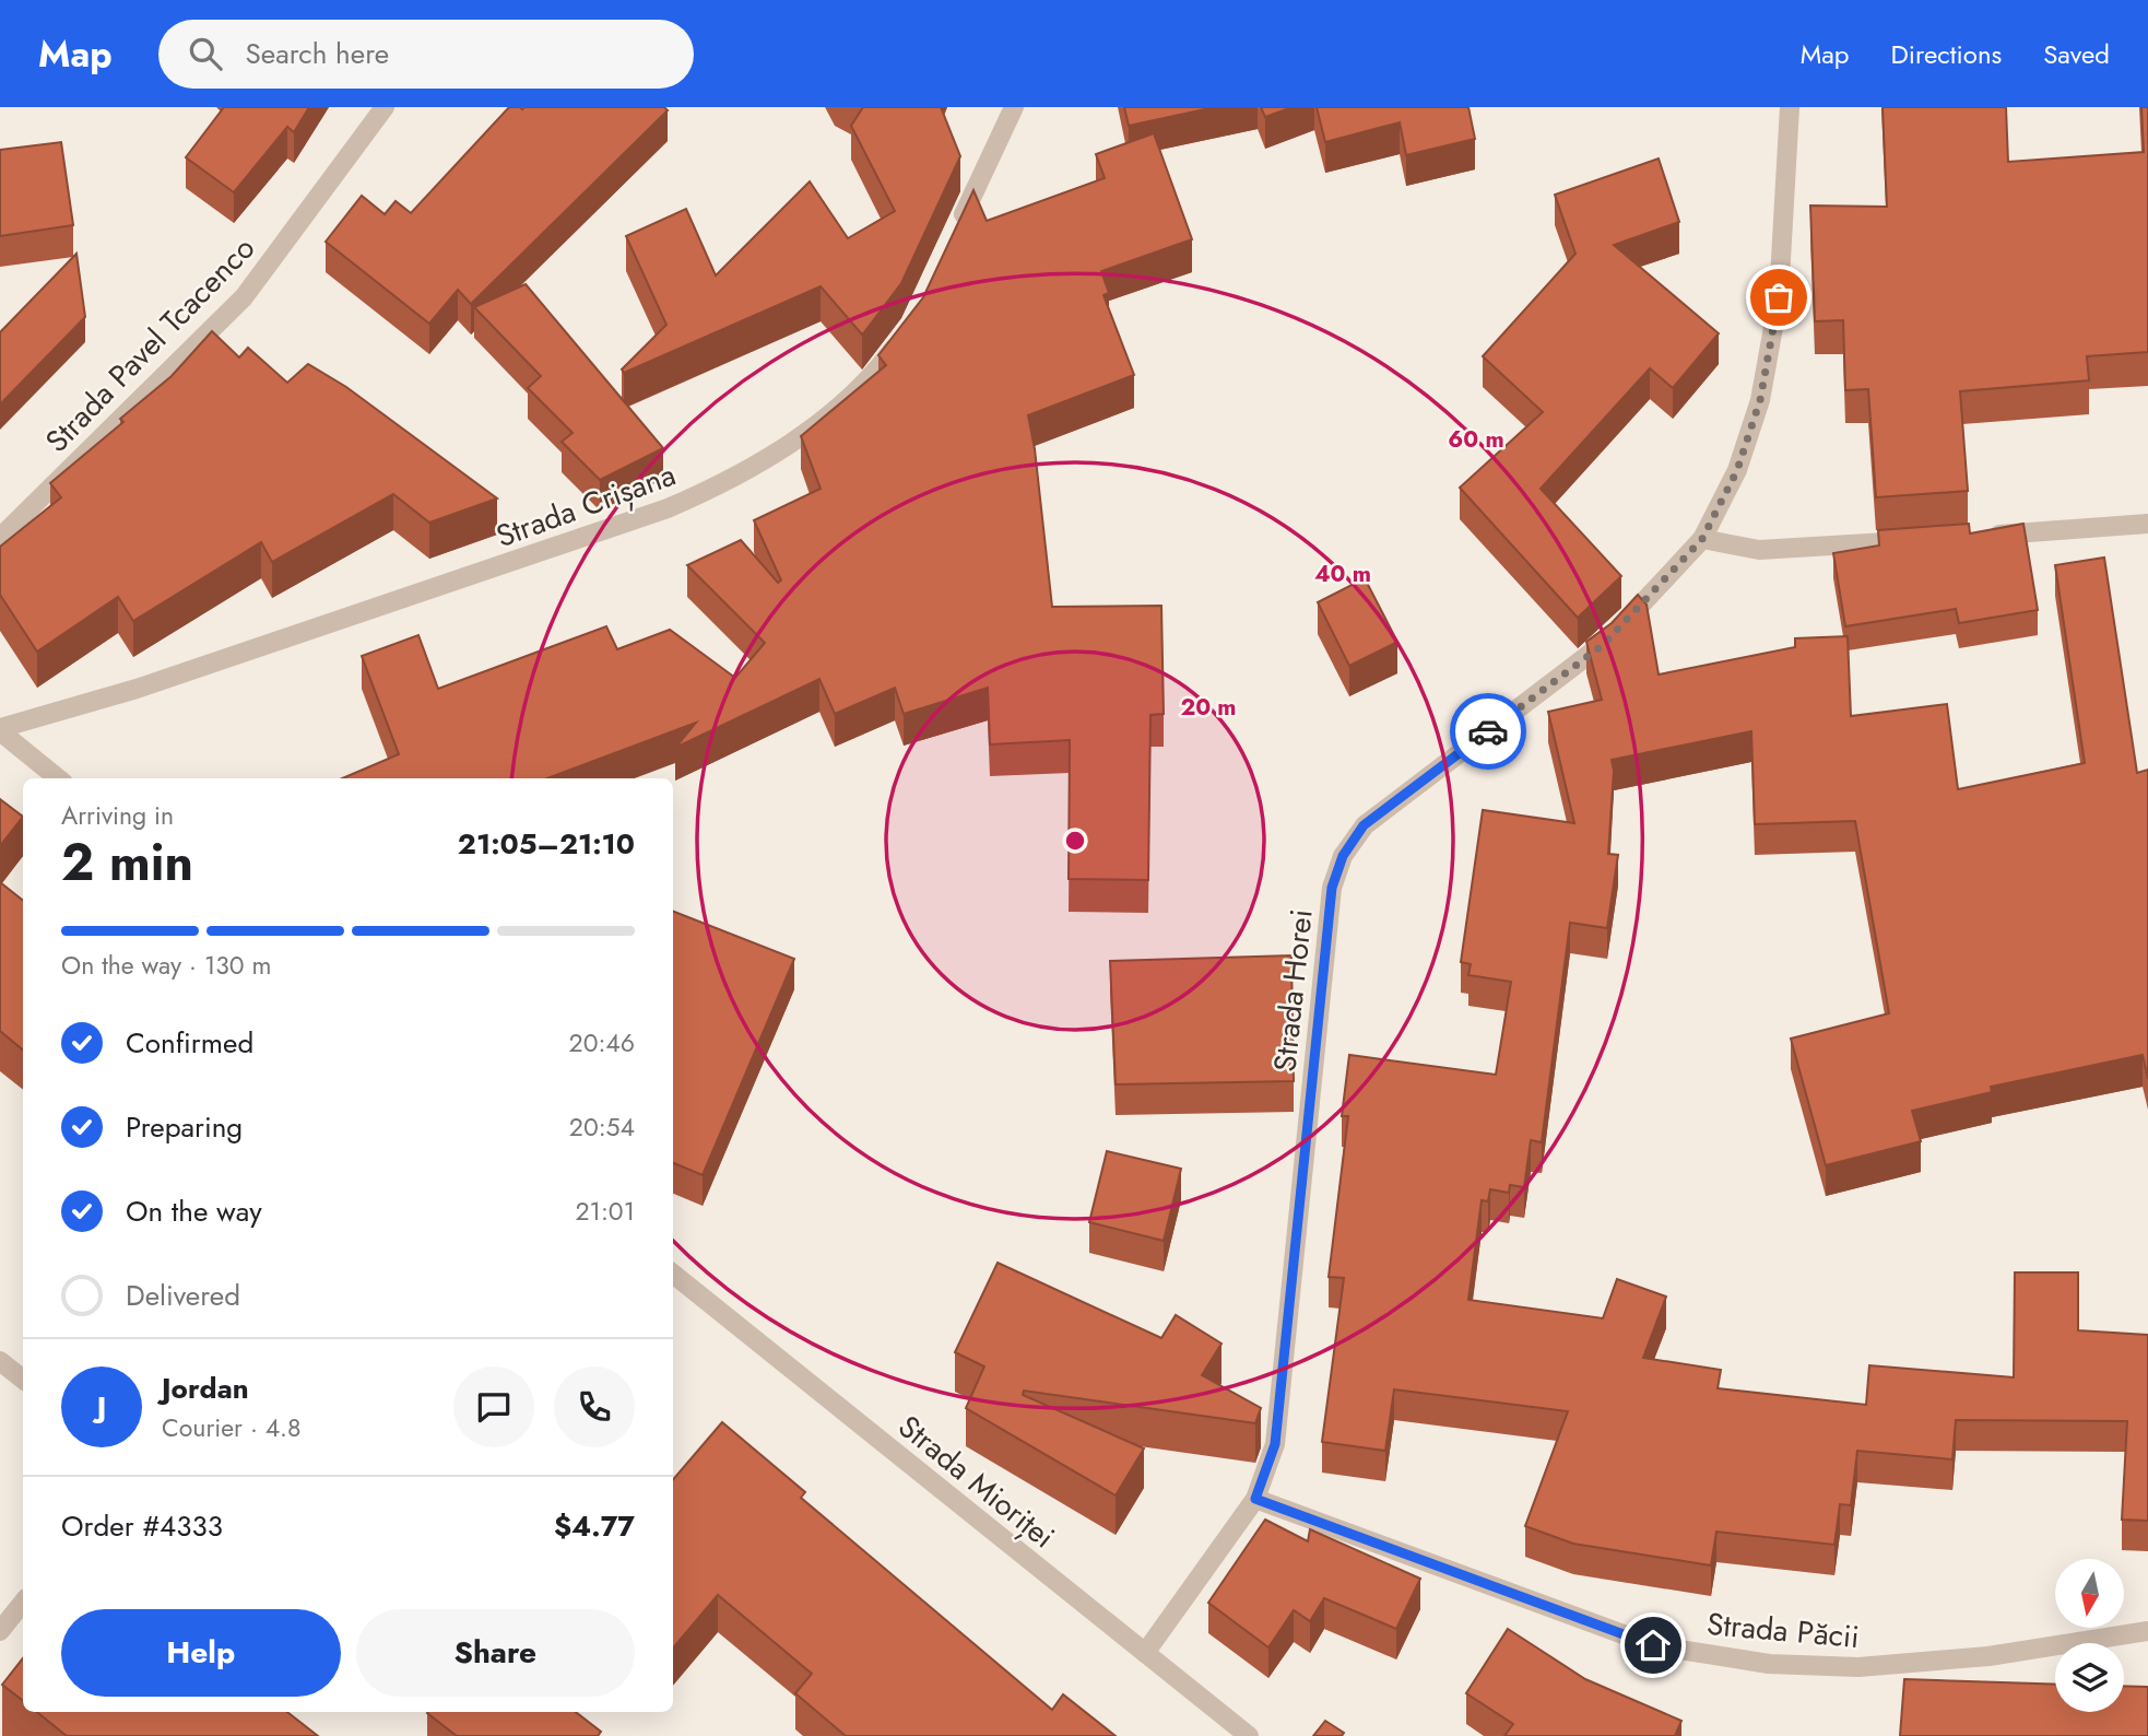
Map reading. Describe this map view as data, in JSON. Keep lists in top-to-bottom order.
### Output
{
  "streets": {
    "street": [
      "Strada Pavel Tcacenco",
      "Strada Crișana",
      "Strada Horei",
      "Strada Mioriței",
      "Strada Păcii"
    ]
  },
  "crossings": [
    ["Strada Horei", "Strada Mioriței"],
    ["Strada Horei", "Strada Păcii"]
  ],
  "north": "bottom",
  "page": {
    "header": "Map",
    "search": "Search here",
    "nav": ["Map", "Directions", "Saved"],
    "heading": ["2 min", "Arriving in", "21:05–21:10"],
    "panel": [
      "Jordan",
      "Courier · 4.8",
      "Order #4333",
      "$4.77"
    ],
    "bar": "On the way · 130 m",
    "list": [
      ["Confirmed", "20:46"],
      ["Preparing", "20:54"],
      ["On the way", "21:01"],
      "Delivered"
    ],
    "round": "J",
    "buttons": ["Help", "Share"]
  },
  "rings": ["60 m", "40 m", "20 m"]
}
